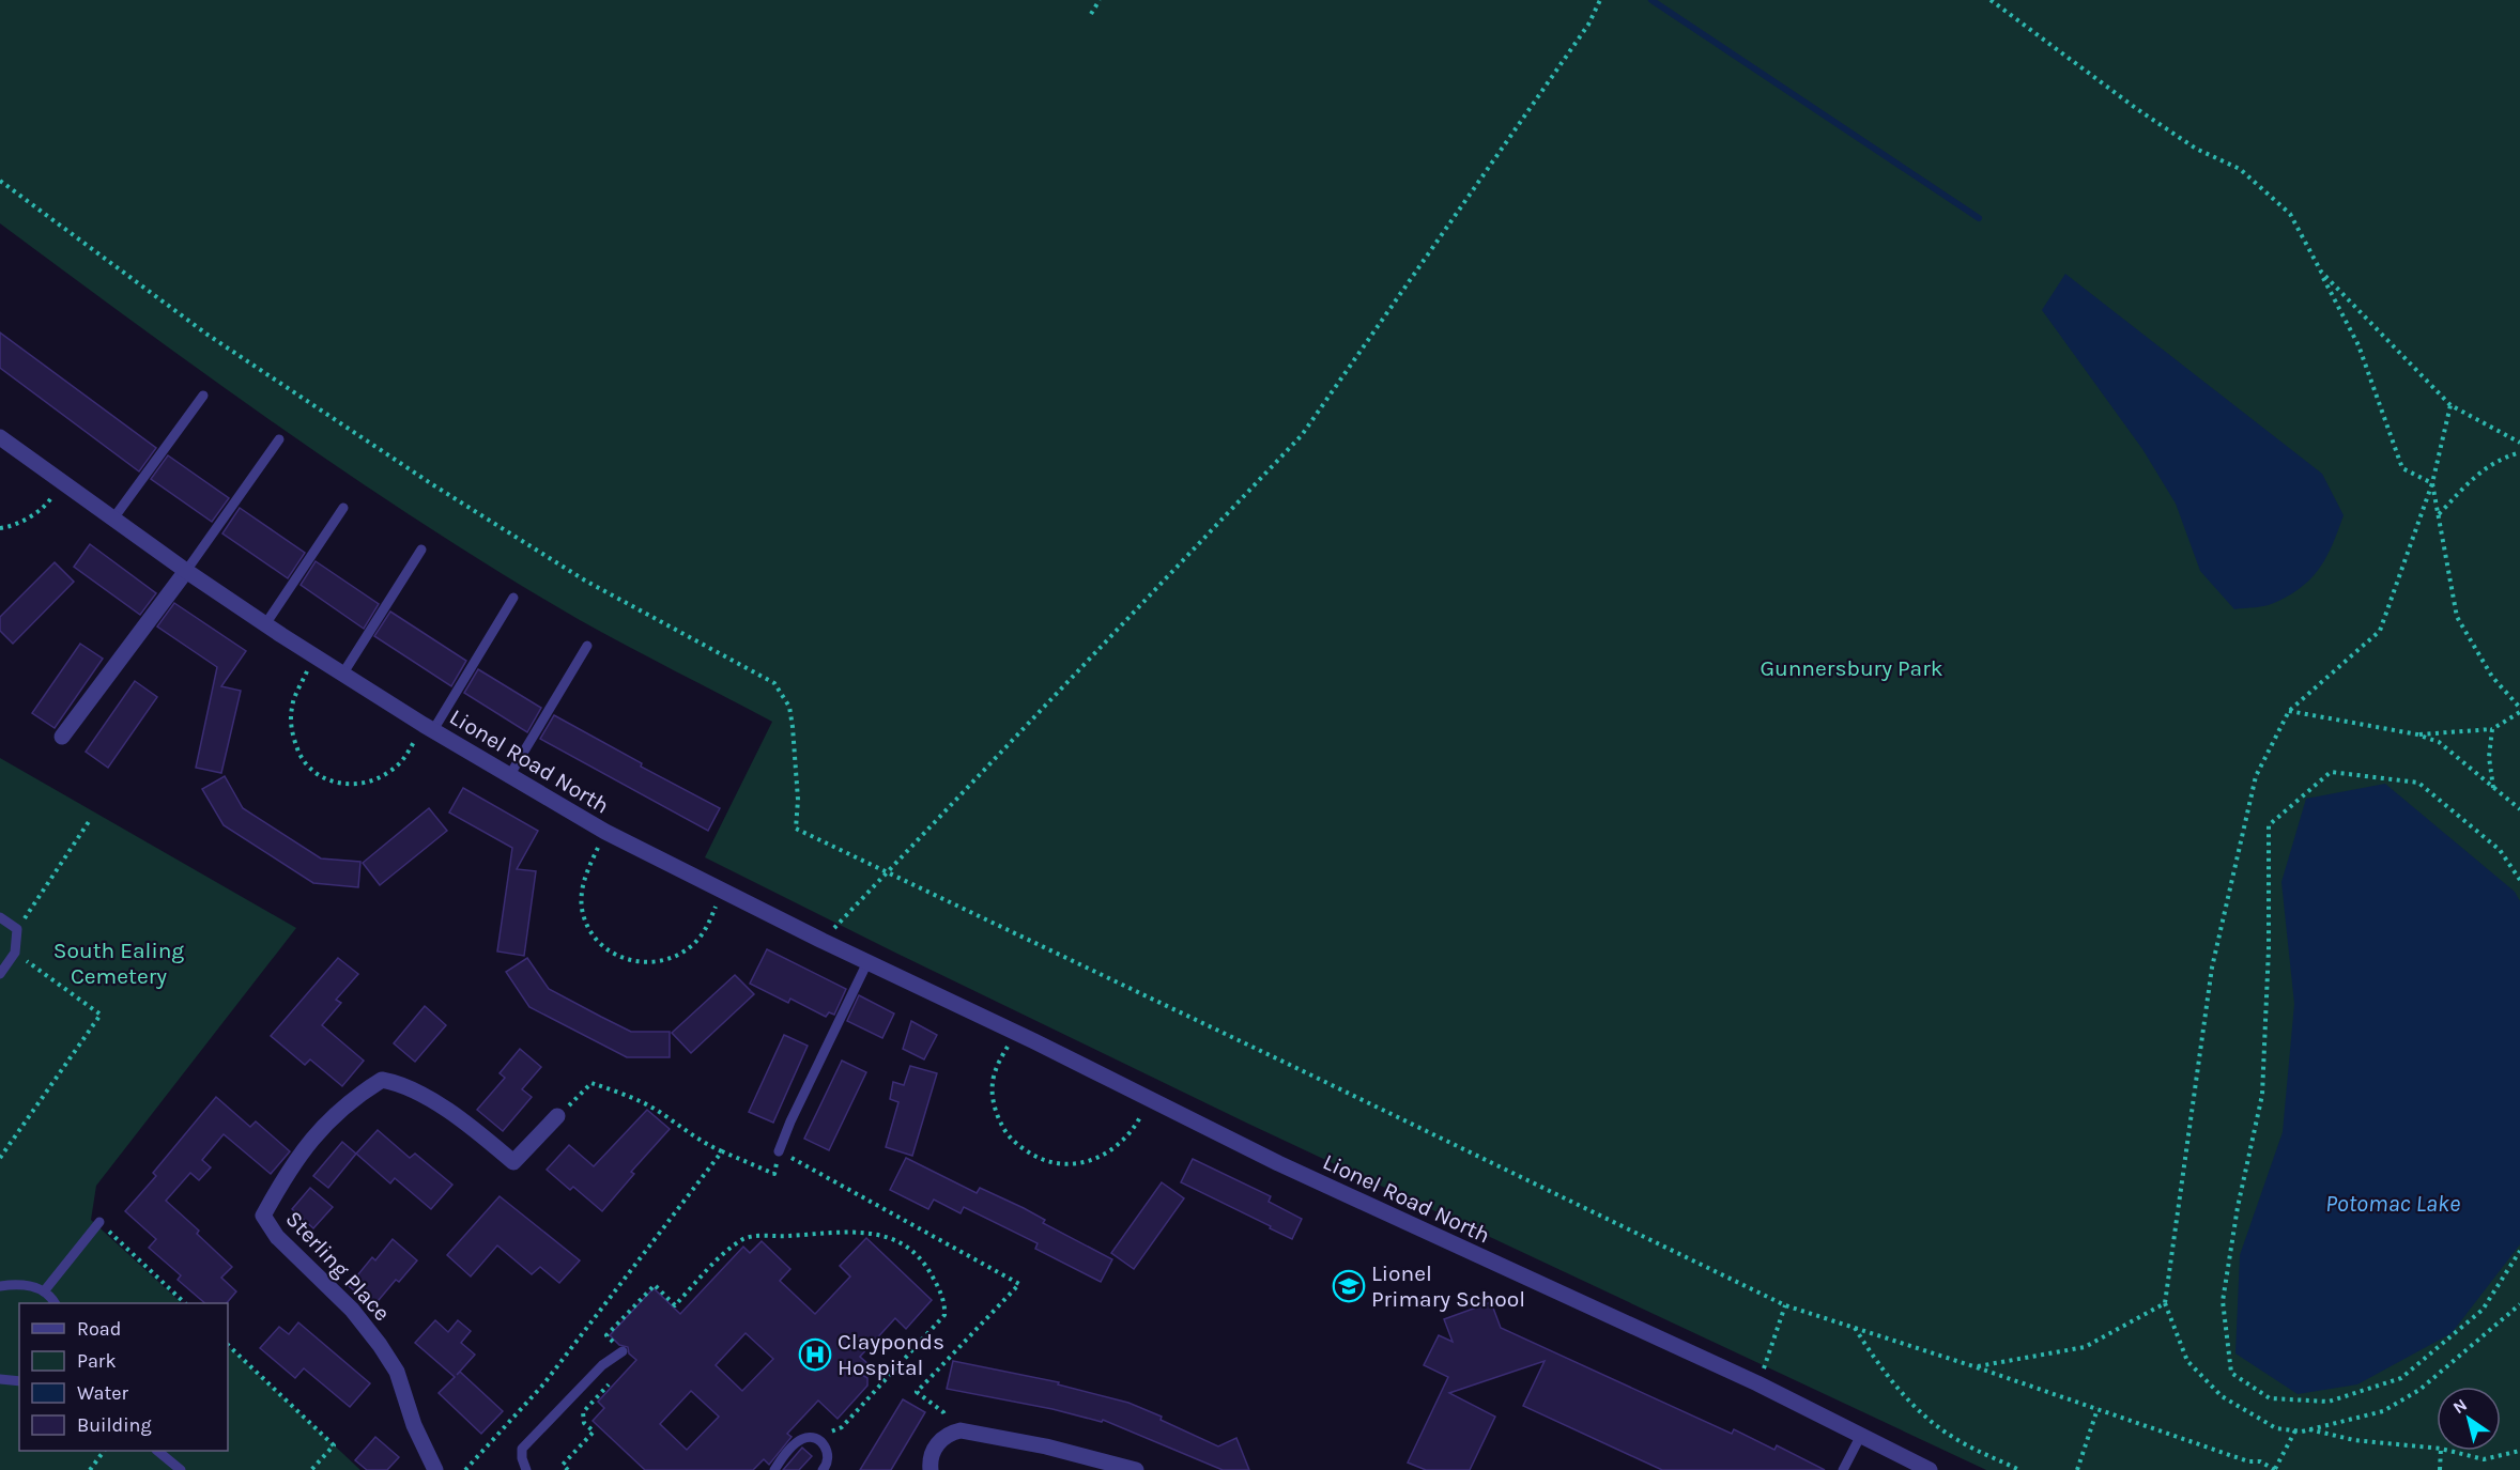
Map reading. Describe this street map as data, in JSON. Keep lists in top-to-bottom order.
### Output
{
  "streets": {
    "street": ["Lionel Road North", "Sterling Place"]
  },
  "water": ["Potomac Lake"],
  "parks": ["Gunnersbury Park", "South Ealing Cemetery"],
  "places": {
    "school or university": ["Lionel Primary School"],
    "hospital": ["Clayponds Hospital"]
  },
  "legend": [
    "Road",
    "Park",
    "Water",
    "Building"
  ],
  "north": "top left"
}
